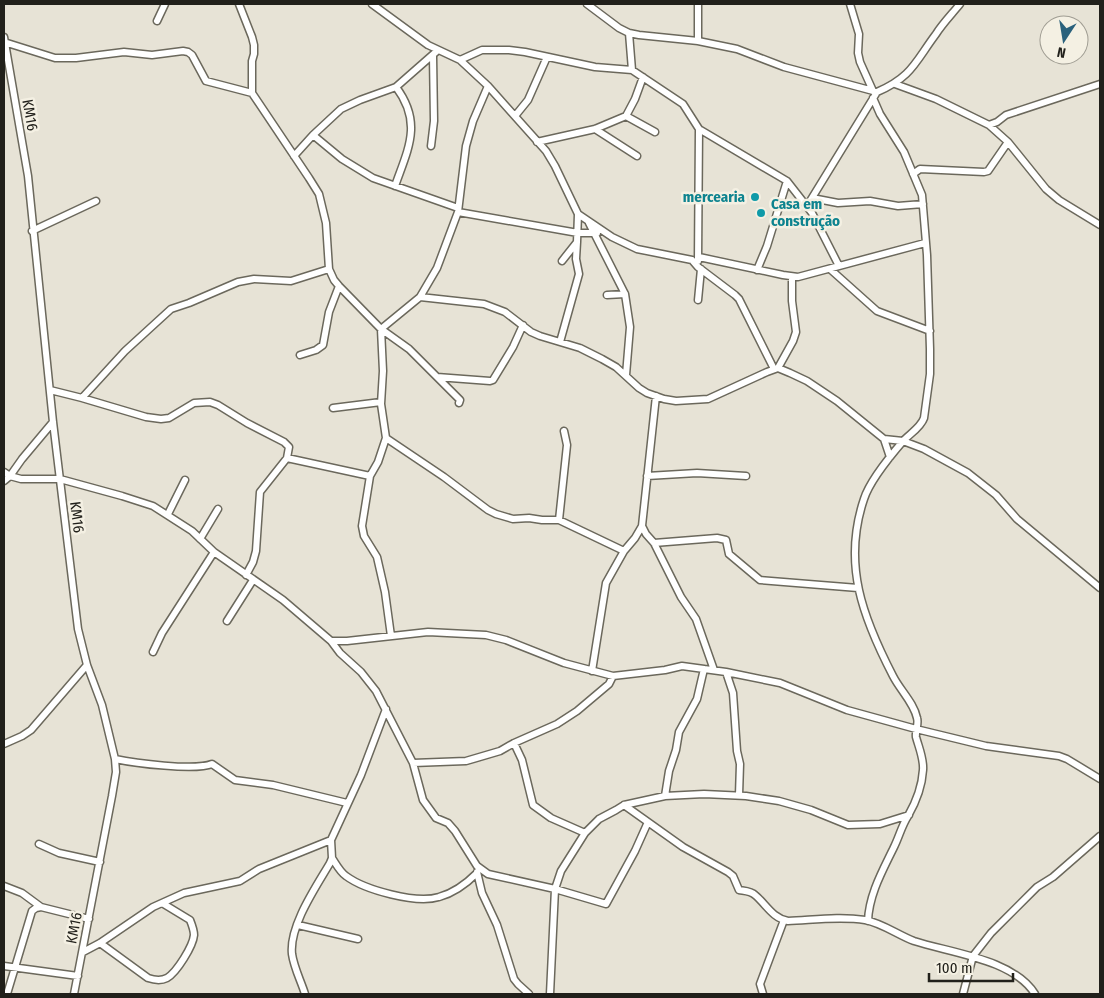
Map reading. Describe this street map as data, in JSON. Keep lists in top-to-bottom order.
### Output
{
  "streets": {
    "street": ["KM16"]
  },
  "places": ["mercearia", "Casa em construção"],
  "scale_bar": "100 m",
  "north": "bottom"
}
